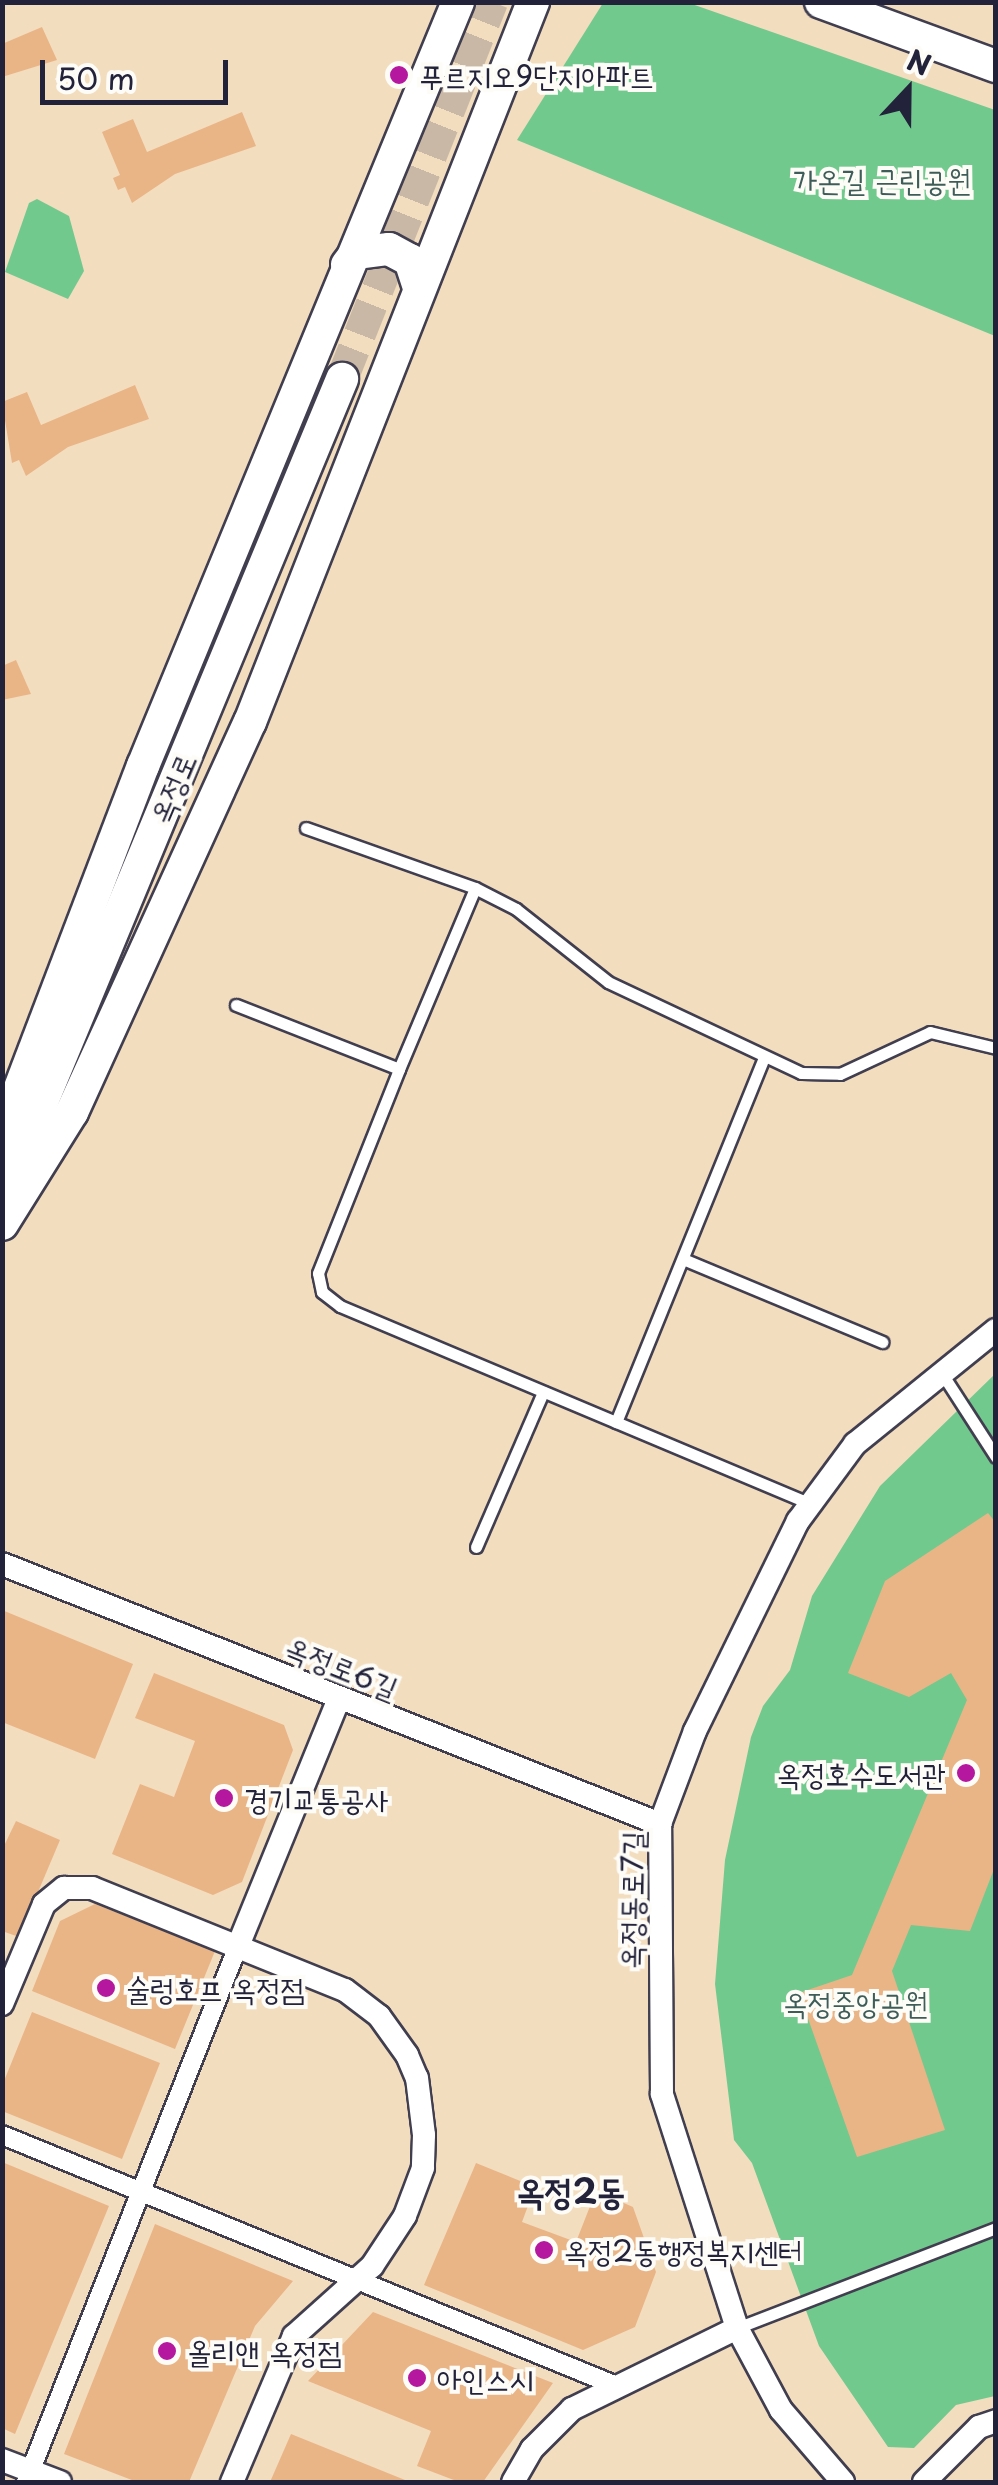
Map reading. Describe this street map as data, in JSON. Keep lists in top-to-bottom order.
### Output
{
  "streets": {
    "main road": ["옥정로"],
    "street": ["옥정로6길", "옥정동로7길"]
  },
  "crossings": [
    ["옥정로6길", "옥정동로7길"]
  ],
  "districts": ["옥정2동"],
  "parks": ["가온길 근린공원", "옥정중앙공원"],
  "places": [
    "푸르지오9단지아파트",
    "옥정호수도서관",
    "경기교통공사",
    "술렁호프 옥정점",
    "옥정2동행정복지센터",
    "올리앤 옥정점",
    "아인스시"
  ],
  "scale_bar": "50 m",
  "north": "top"
}
